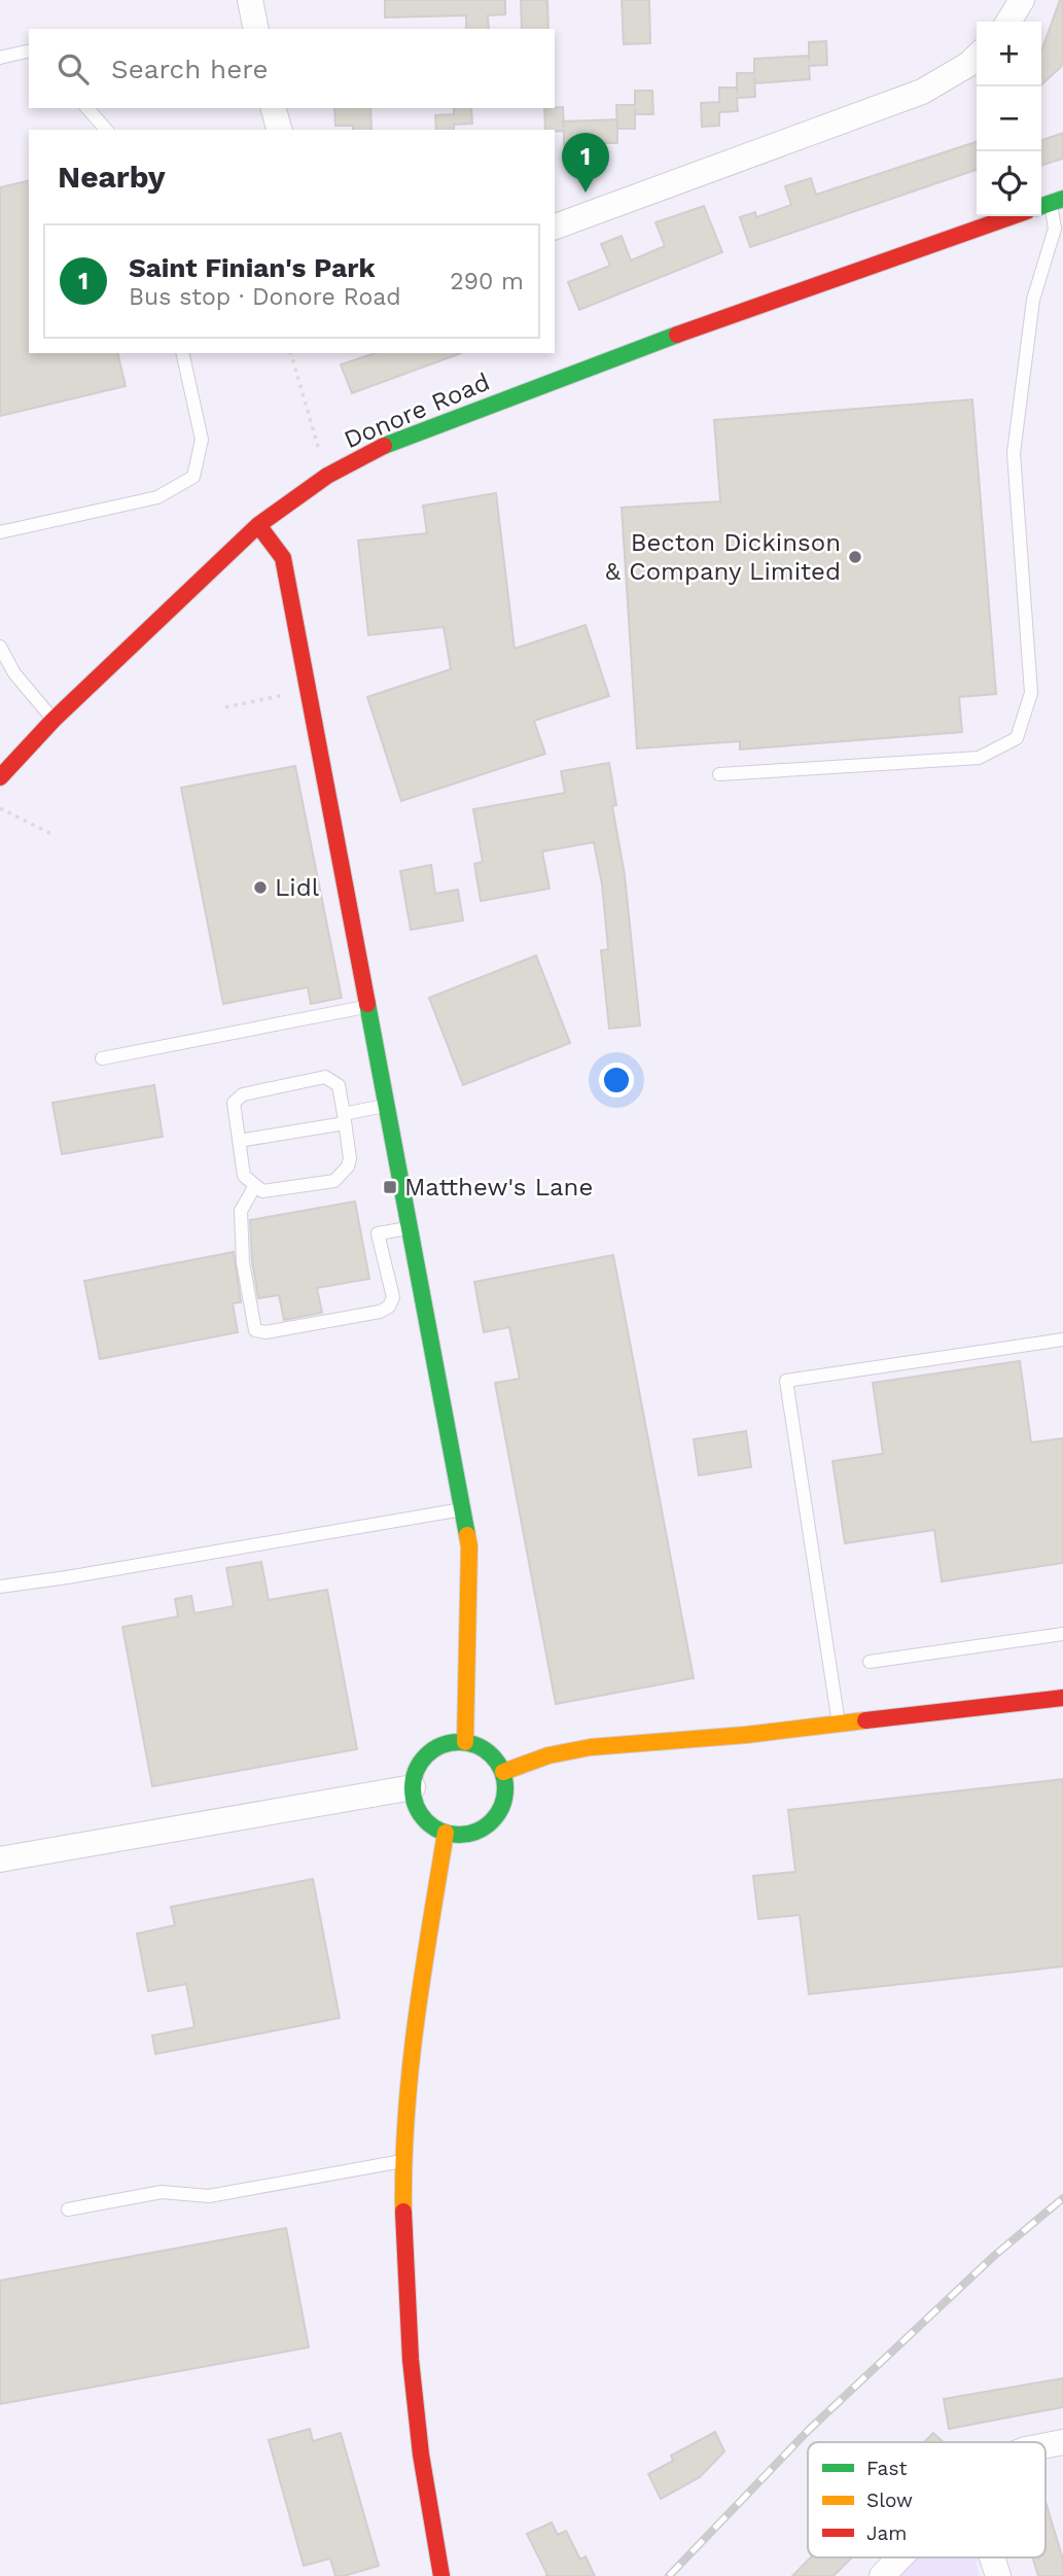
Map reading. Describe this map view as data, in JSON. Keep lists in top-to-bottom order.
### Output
{
  "streets": {
    "street": ["Donore Road"]
  },
  "places": {
    "other": ["Becton Dickinson & Company Limited", "Lidl"],
    "transit": ["Matthew's Lane"]
  },
  "legend": ["Fast", "Slow", "Jam"],
  "page": {
    "map_buttons": ["+", "−"],
    "search": "Search here",
    "heading": "Nearby",
    "pins": "1",
    "list": [
      {
        "mark": "1",
        "name": "Saint Finian's Park",
        "note": "Bus stop · Donore Road",
        "value": "290 m"
      }
    ]
  }
}
